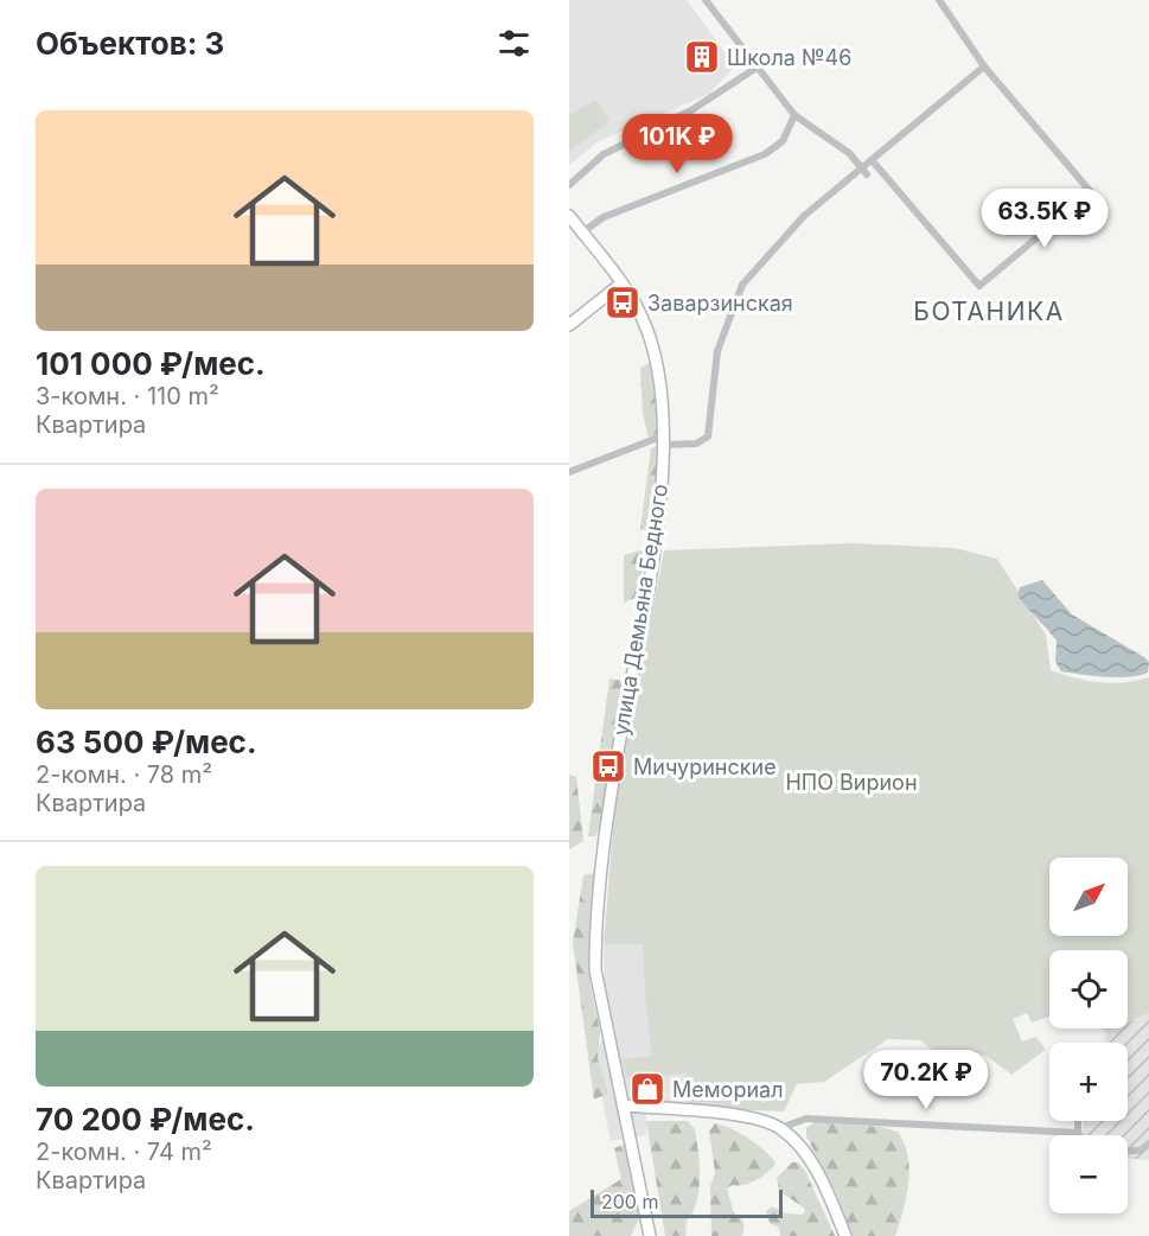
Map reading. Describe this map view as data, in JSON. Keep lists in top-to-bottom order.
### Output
{
  "streets": {
    "street": ["улица Демьяна Бедного"]
  },
  "districts": ["БОТАНИКА"],
  "parks": ["НПО Вирион"],
  "places": {
    "building": ["Школа №46"],
    "bus stop": ["Заварзинская", "Мичуринские"],
    "shop": ["Мемориал"]
  },
  "scale_bar": "200 m",
  "north": "top right",
  "page": {
    "heading": "Объектов: 3",
    "list": [
      {
        "name": "101 000 ₽/мес.",
        "note": "3-комн. · 110 m² · Квартира"
      },
      {
        "name": "63 500 ₽/мес.",
        "note": "2-комн. · 78 m² · Квартира"
      },
      {
        "name": "70 200 ₽/мес.",
        "note": "2-комн. · 74 m² · Квартира"
      }
    ],
    "price": ["101K ₽", "63.5K ₽", "70.2K ₽"],
    "map_buttons": ["+", "−"],
    "scale": "200 m"
  }
}
